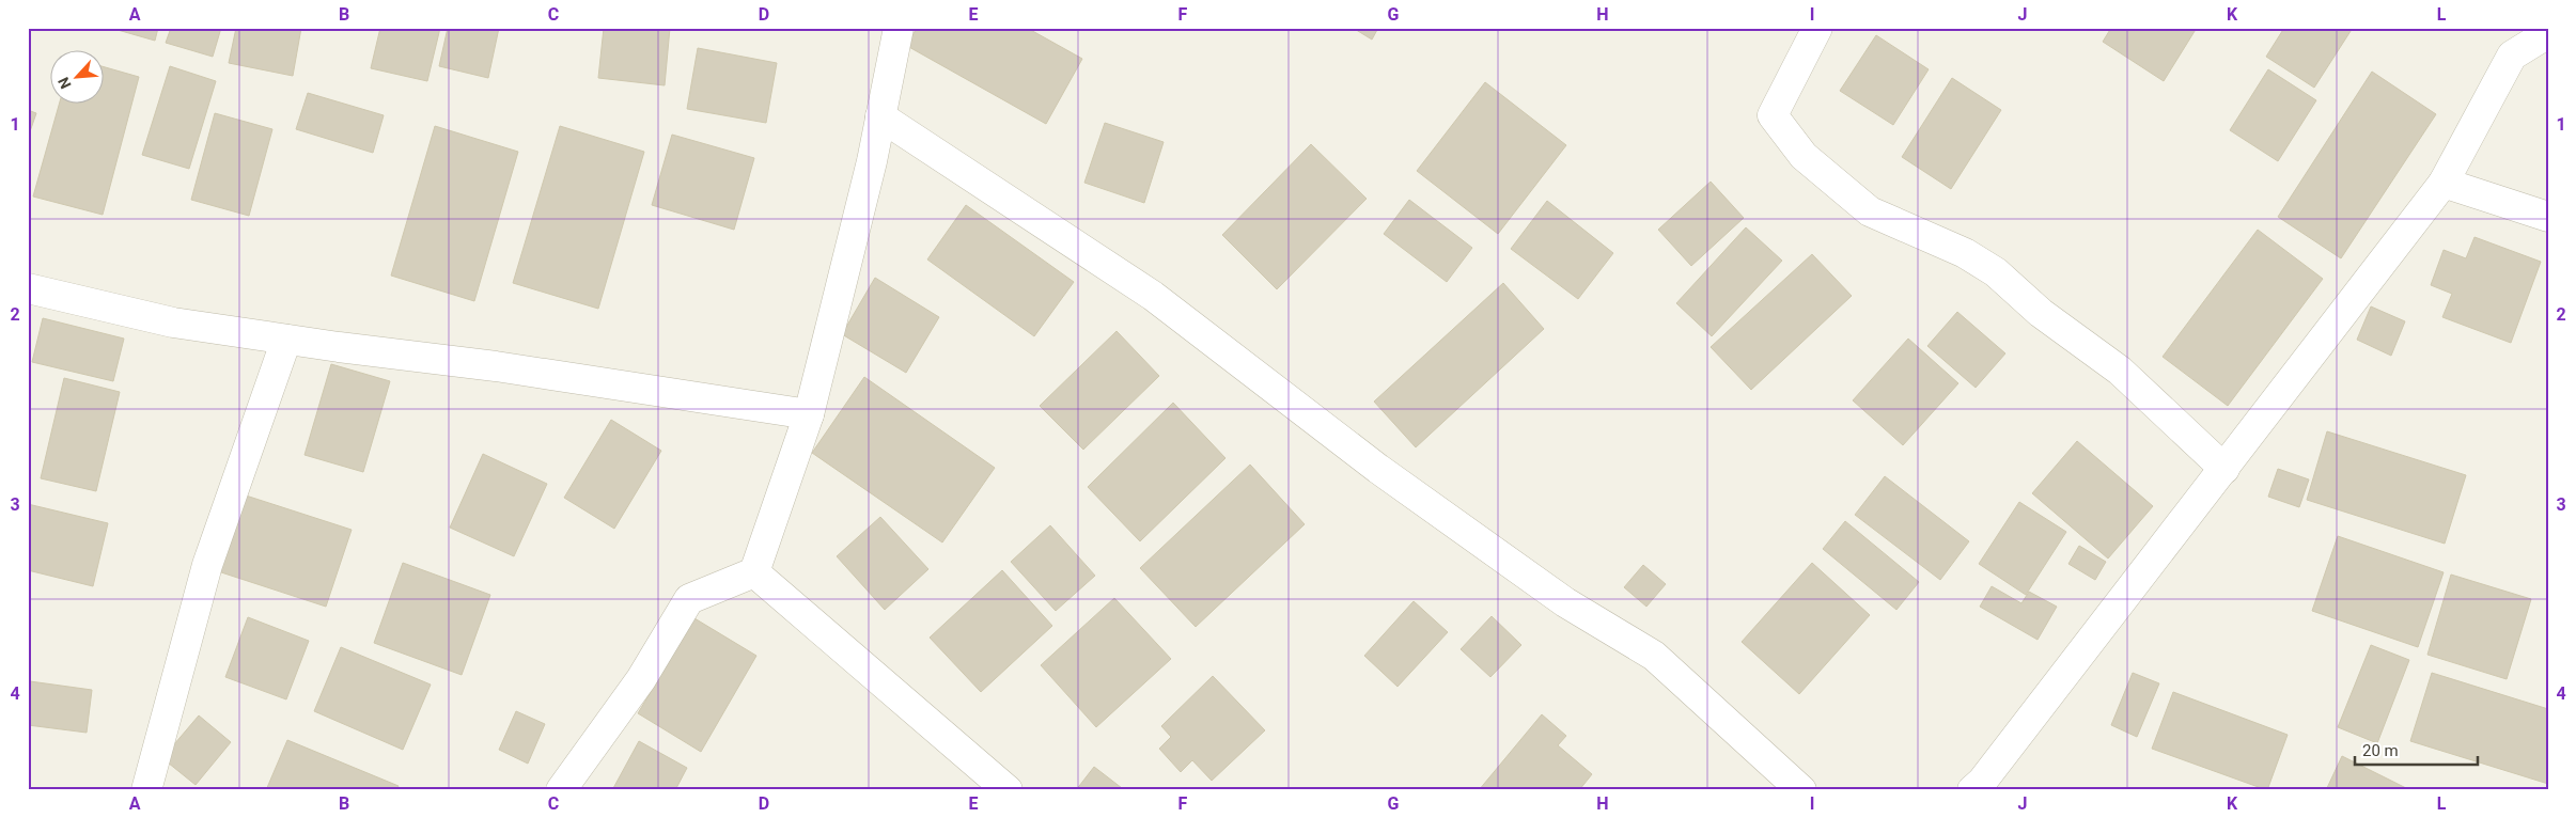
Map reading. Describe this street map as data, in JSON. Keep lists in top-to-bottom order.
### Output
{
  "scale_bar": "20 m",
  "north": "bottom left",
  "grid": {
    "columns": [
      "A",
      "B",
      "C",
      "D",
      "E",
      "F",
      "G",
      "H",
      "I",
      "J",
      "K",
      "L"
    ],
    "rows": [
      "1",
      "2",
      "3",
      "4"
    ]
  }
}
